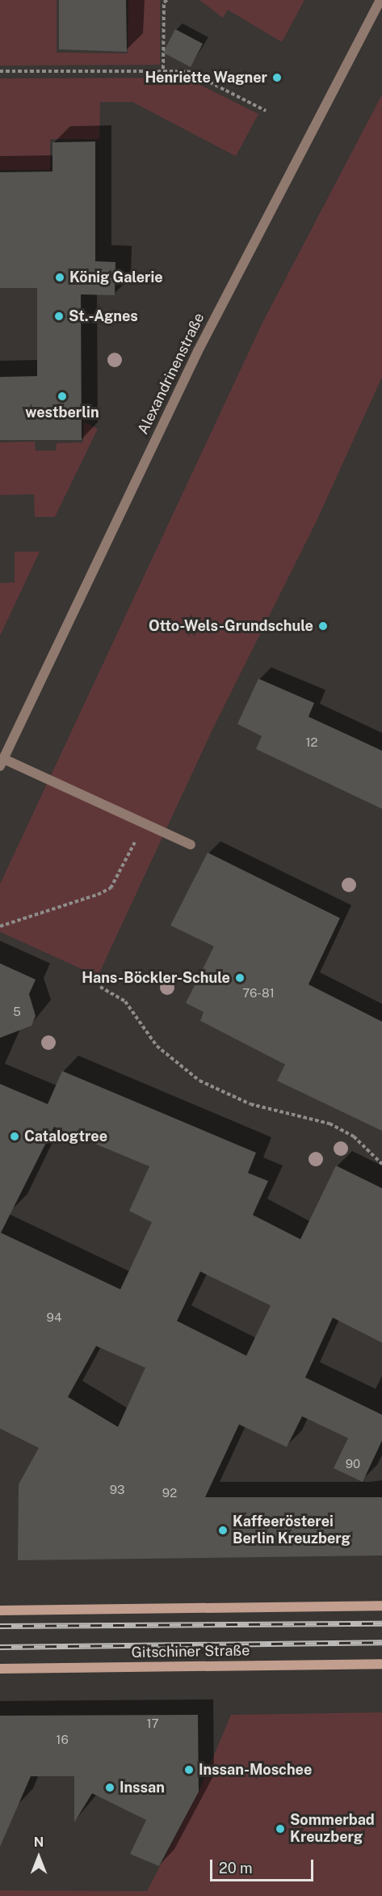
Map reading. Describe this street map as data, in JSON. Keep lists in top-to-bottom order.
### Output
{
  "streets": {
    "main road": ["Gitschiner Straße"],
    "street": ["Alexandrinenstraße"]
  },
  "places": [
    "Henriette Wagner",
    "König Galerie",
    "St.-Agnes",
    "westberlin",
    "Otto-Wels-Grundschule",
    "Hans-Böckler-Schule",
    "Catalogtree",
    "Kaffeerösterei Berlin Kreuzberg",
    "Inssan-Moschee",
    "Inssan",
    "Sommerbad Kreuzberg"
  ],
  "house_numbers": [
    "12",
    "76-81",
    "5",
    "94",
    "90",
    "93",
    "92",
    "17",
    "16"
  ],
  "scale_bar": "20 m",
  "north": "top"
}
